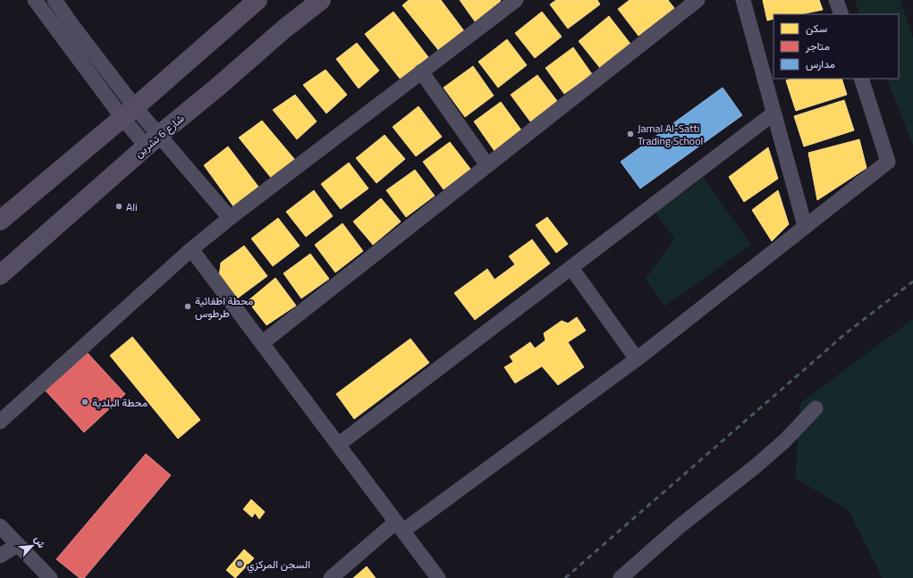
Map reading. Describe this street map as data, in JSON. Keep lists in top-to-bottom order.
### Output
{
  "streets": {
    "main road": ["شارع 6 تشرين"]
  },
  "places": [
    "Jamal Al-Satti Trading School",
    "Ali",
    "محطة اطفائية طرطوس",
    "محطة البلدية",
    "السجن المركزي"
  ],
  "legend": ["سكن", "متاجر", "مدارس"],
  "north": "top right"
}
